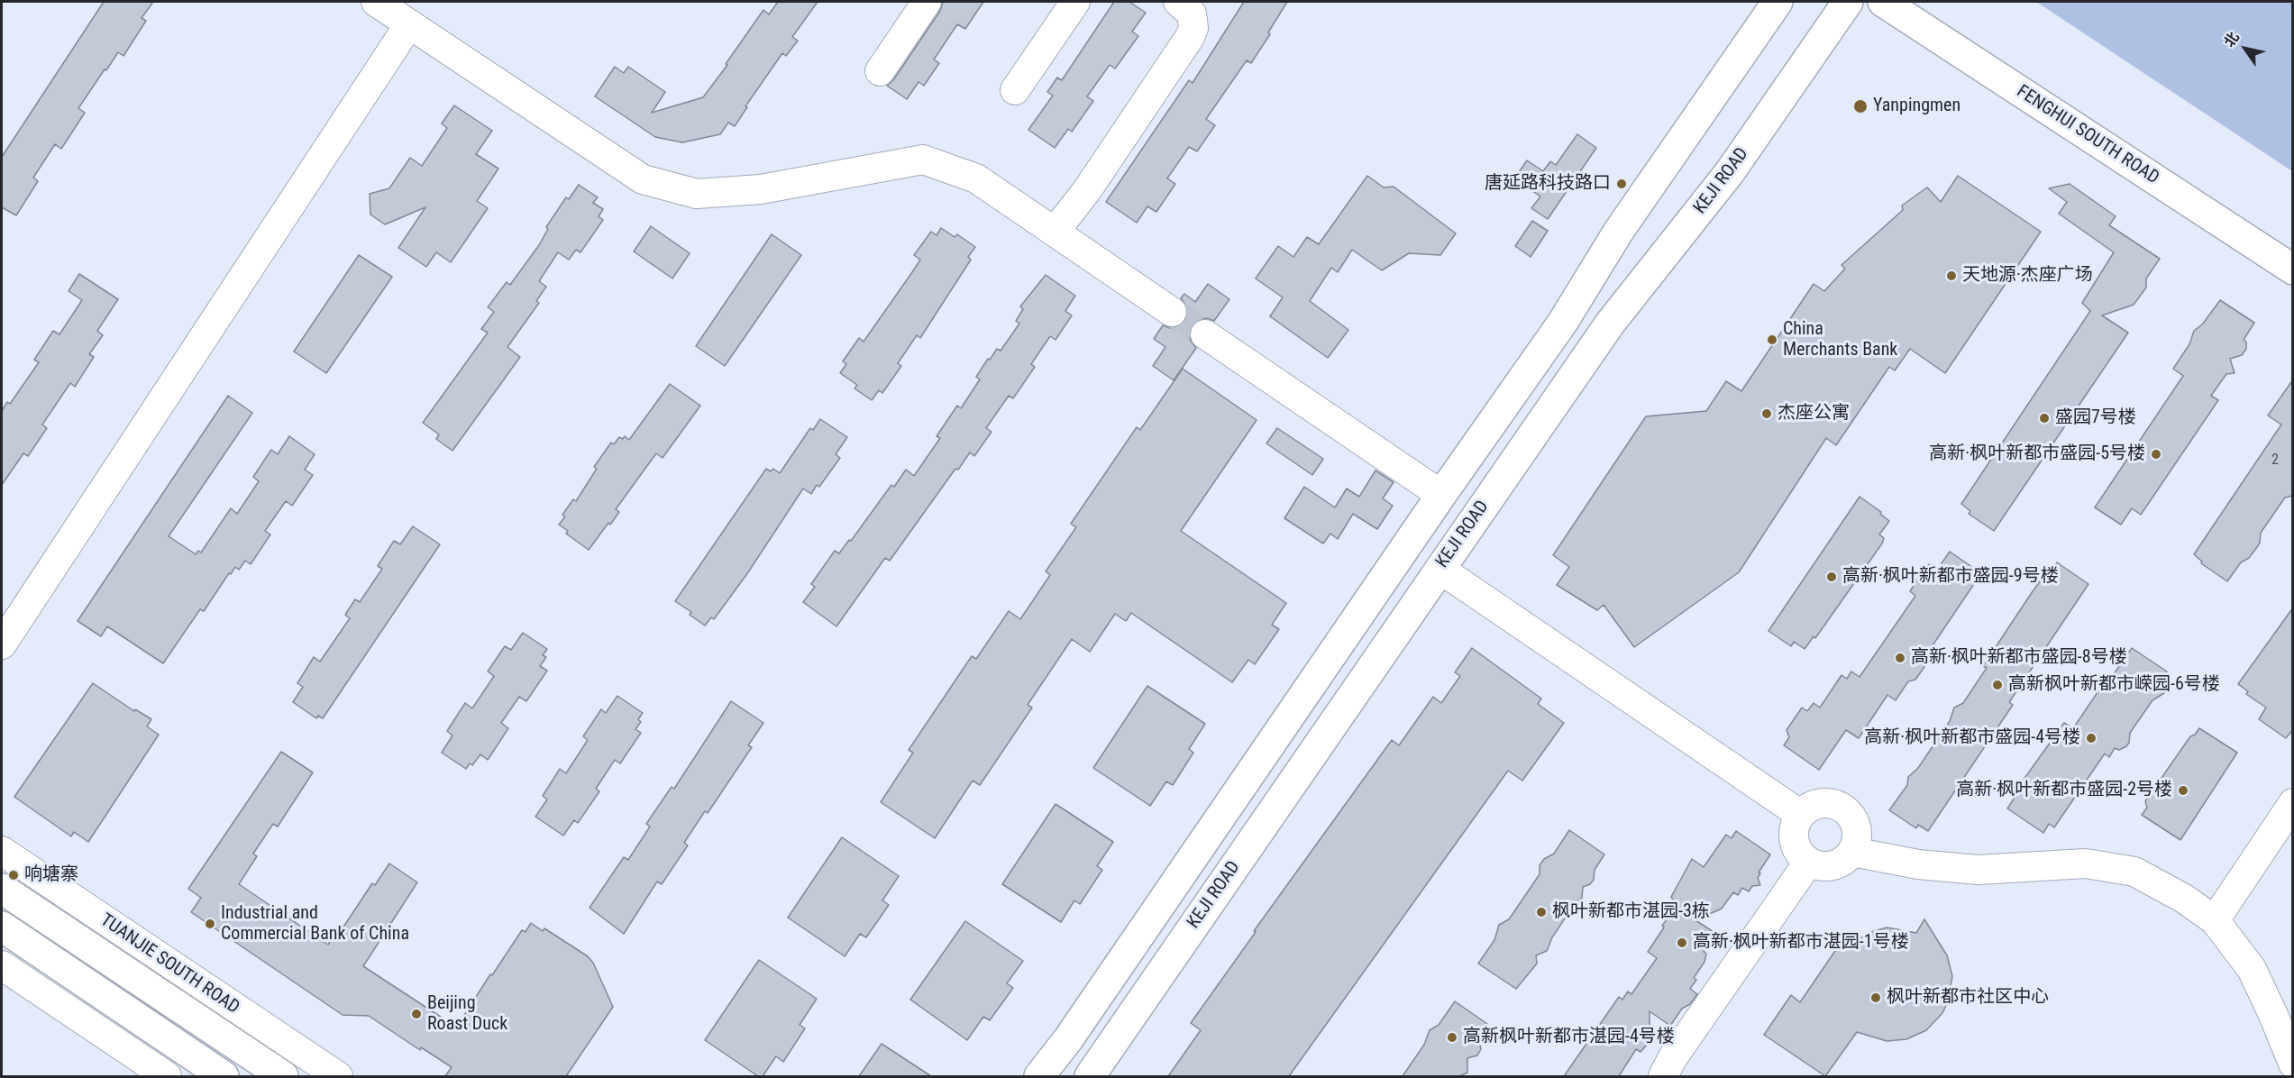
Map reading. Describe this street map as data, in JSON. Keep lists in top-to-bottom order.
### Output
{
  "streets": {
    "main road": ["FENGHUI SOUTH ROAD", "KEJI ROAD", "TUANJIE SOUTH ROAD"]
  },
  "places": [
    "Yanpingmen",
    "唐延路科技路口",
    "天地源·杰座广场",
    "China Merchants Bank",
    "杰座公寓",
    "盛园7号楼",
    "高新·枫叶新都市盛园-5号楼",
    "高新·枫叶新都市盛园-9号楼",
    "高新·枫叶新都市盛园-8号楼",
    "高新枫叶新都市嵘园-6号楼",
    "高新·枫叶新都市盛园-4号楼",
    "高新·枫叶新都市盛园-2号楼",
    "响塘寨",
    "枫叶新都市湛园-3栋",
    "Industrial and Commercial Bank of China",
    "高新·枫叶新都市湛园-1号楼",
    "枫叶新都市社区中心",
    "Beijing Roast Duck",
    "高新枫叶新都市湛园-4号楼"
  ],
  "house_numbers": ["2"],
  "north": "top left"
}
